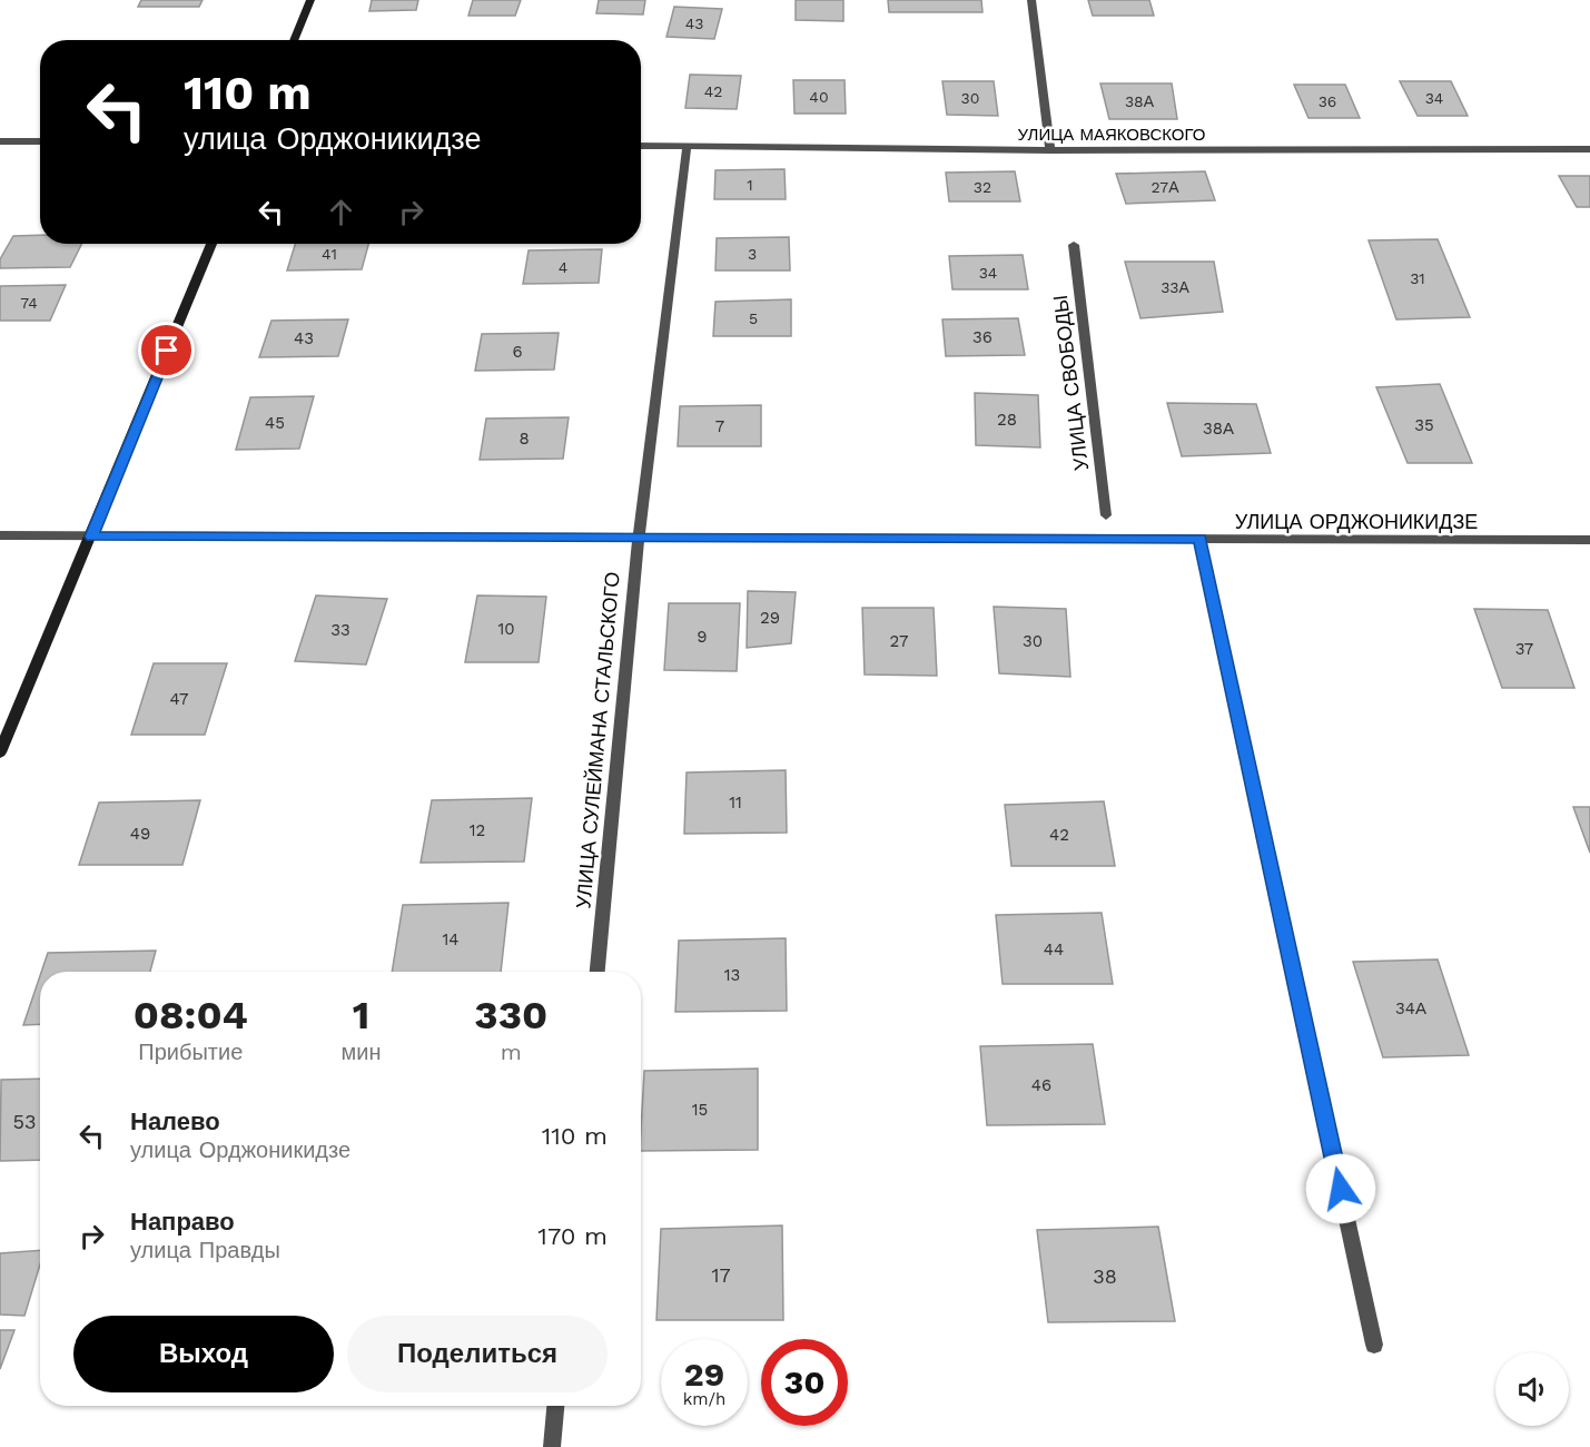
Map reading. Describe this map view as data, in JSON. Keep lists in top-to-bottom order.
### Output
{
  "streets": {
    "street": [
      "УЛИЦА МАЯКОВСКОГО",
      "УЛИЦА СВОБОДЫ",
      "УЛИЦА ОРДЖОНИКИДЗЕ",
      "УЛИЦА СУЛЕЙМАНА СТАЛЬСКОГО"
    ]
  },
  "crossings": [
    ["УЛИЦА МАЯКОВСКОГО", "УЛИЦА СУЛЕЙМАНА СТАЛЬСКОГО"],
    ["УЛИЦА ОРДЖОНИКИДЗЕ", "УЛИЦА СУЛЕЙМАНА СТАЛЬСКОГО"]
  ],
  "house_numbers": [
    "43",
    "42",
    "40",
    "30",
    "34",
    "38А",
    "36",
    "1",
    "32",
    "27А",
    "41",
    "3",
    "4",
    "34",
    "31",
    "33А",
    "74",
    "5",
    "36",
    "43",
    "6",
    "28",
    "45",
    "35",
    "7",
    "38А",
    "8",
    "29",
    "10",
    "33",
    "9",
    "27",
    "30",
    "37",
    "47",
    "11",
    "12",
    "49",
    "42",
    "14",
    "44",
    "13",
    "34А",
    "46",
    "15",
    "53",
    "17",
    "38"
  ],
  "page": {
    "turn": ["110 m", "улица Орджоникидзе"],
    "eta": [
      "08:04",
      "Прибытие",
      "1",
      "мин",
      "330",
      "m"
    ],
    "list": [
      {
        "name": "Налево",
        "note": "улица Орджоникидзе",
        "value": "110 m"
      },
      {
        "name": "Направо",
        "note": "улица Правды",
        "value": "170 m"
      }
    ],
    "buttons": ["Выход", "Поделиться"],
    "speed": "29 km/h",
    "limit": "30"
  }
}
